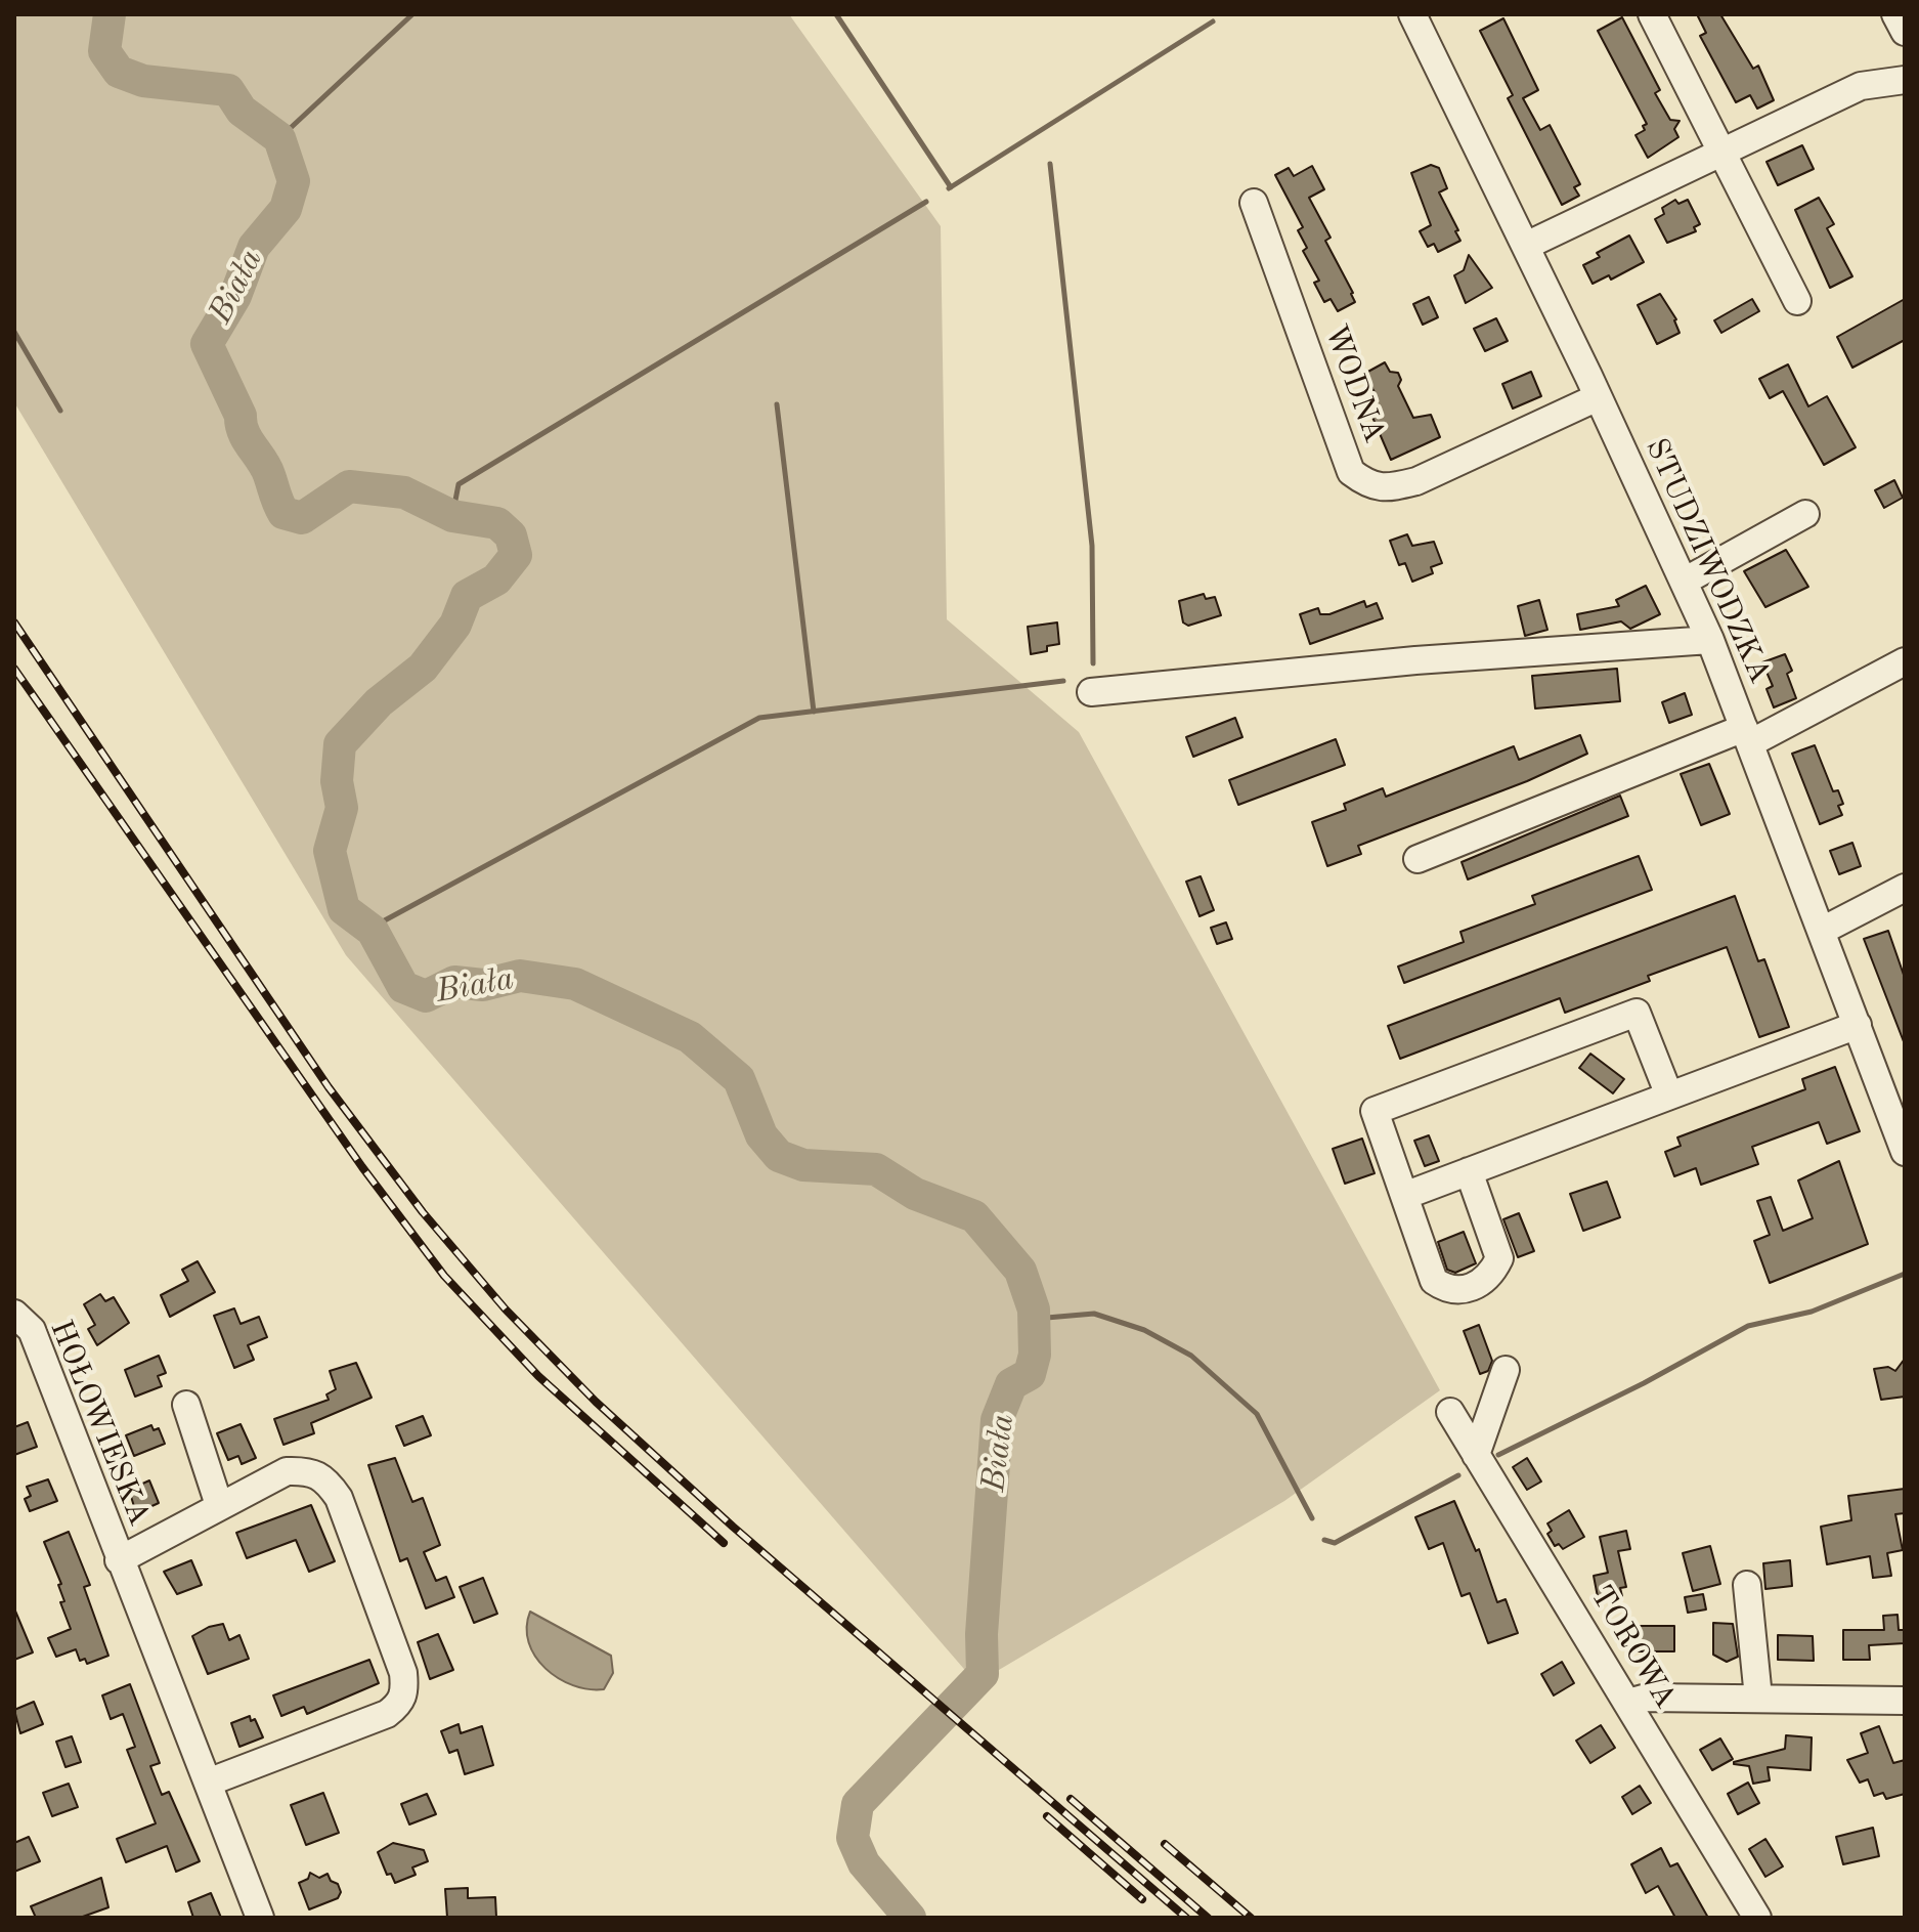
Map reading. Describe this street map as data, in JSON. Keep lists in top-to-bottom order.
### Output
{
  "streets": {
    "street": [
      "WODNA",
      "STUDZIWODZKA",
      "HOŁOWIESKA",
      "TOROWA"
    ]
  },
  "crossings": [
    ["WODNA", "STUDZIWODZKA"]
  ],
  "water": ["Biała"]
}
